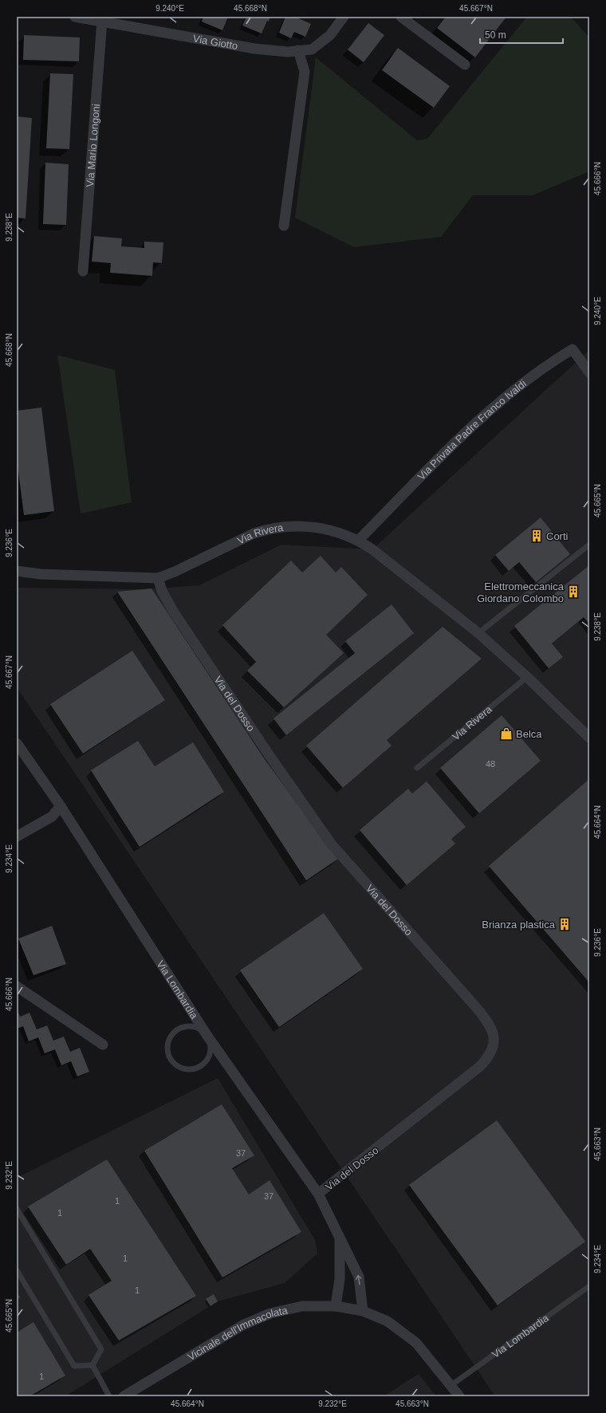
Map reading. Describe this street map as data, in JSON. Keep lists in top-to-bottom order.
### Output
{
  "streets": {
    "street": [
      "Via Giotto",
      "Via Mario Longoni",
      "Via Privata Padre Franco Ivaldi",
      "Via Rivera",
      "Via del Dosso",
      "Via Lombardia",
      "Vicinale dell'Immacolata"
    ]
  },
  "crossings": [
    ["Via Giotto", "Via Mario Longoni"],
    ["Via Privata Padre Franco Ivaldi", "Via Rivera"],
    ["Via Rivera", "Via del Dosso"],
    ["Via del Dosso", "Via Lombardia"],
    ["Via Lombardia", "Vicinale dell'Immacolata"]
  ],
  "places": {
    "building": ["Corti", "Elettromeccanica Giordano Colombo", "Brianza plastica"],
    "shop": ["Belca"]
  },
  "house_numbers": [
    "48",
    "37",
    "37",
    "1",
    "1",
    "1",
    "1",
    "1"
  ],
  "scale_bar": "50 m",
  "coordinates": [
    "9.240°E",
    "45.668°N",
    "45.667°N",
    "45.666°N",
    "9.238°E",
    "45.665°N",
    "9.236°E",
    "45.664°N",
    "9.234°E",
    "45.663°N",
    "9.232°E"
  ]
}
